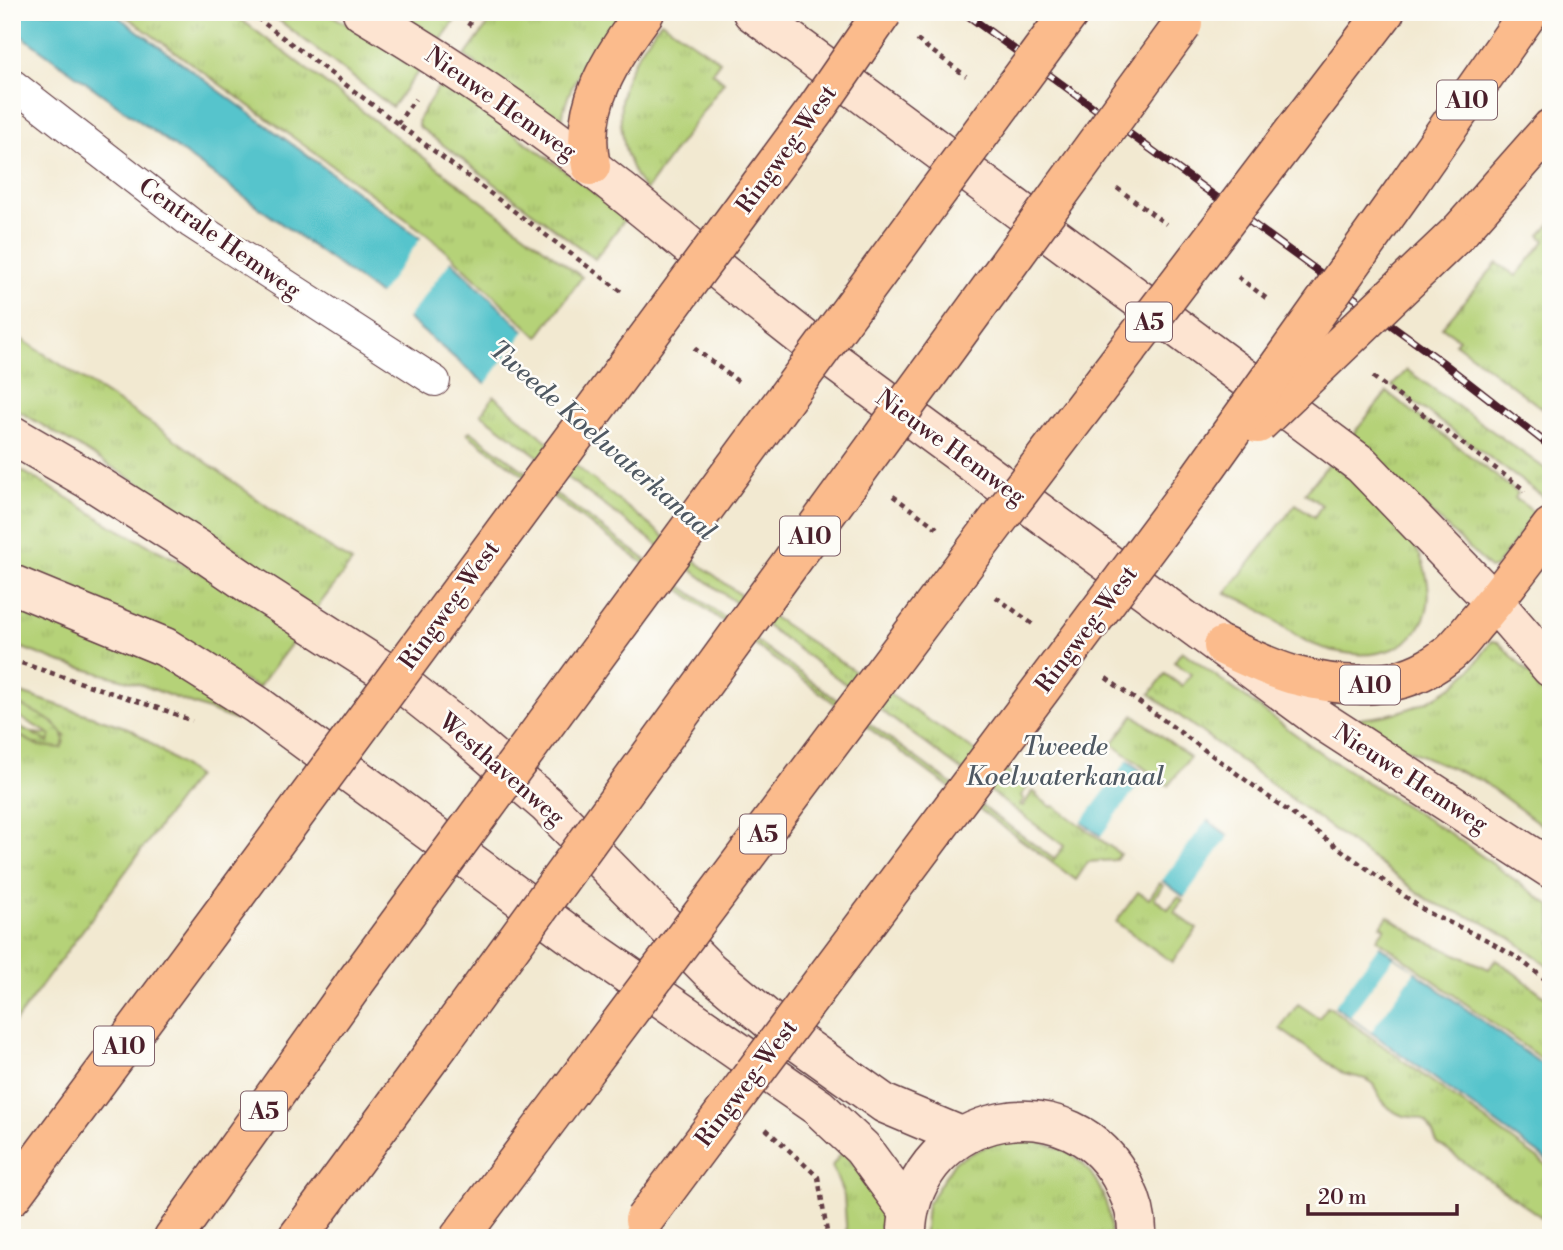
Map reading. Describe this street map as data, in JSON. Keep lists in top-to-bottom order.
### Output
{
  "streets": {
    "highway": ["A10", "Ringweg-West", "A5"],
    "street": ["Nieuwe Hemweg", "Westhavenweg"],
    "lane": ["Centrale Hemweg"]
  },
  "crossings": [
    ["A10", "Nieuwe Hemweg"],
    ["A10", "Ringweg-West"]
  ],
  "water": ["Tweede Koelwaterkanaal"],
  "scale_bar": "20 m"
}
